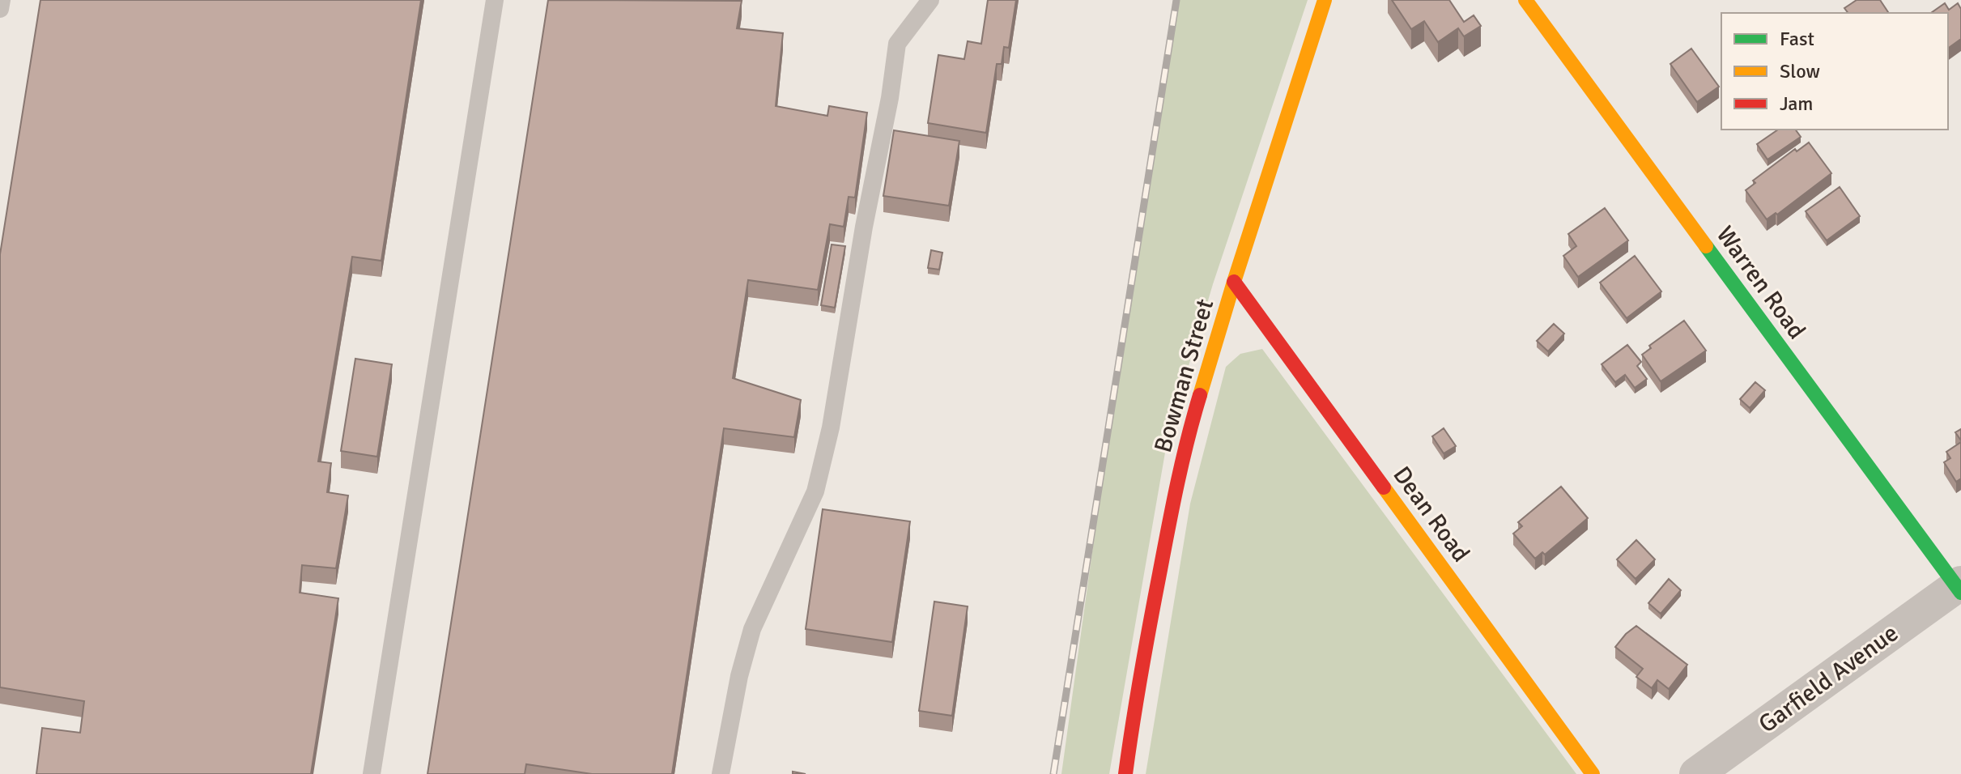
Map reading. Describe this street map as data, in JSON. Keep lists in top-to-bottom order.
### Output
{
  "streets": {
    "street": [
      "Warren Road",
      "Bowman Street",
      "Dean Road",
      "Garfield Avenue"
    ]
  },
  "crossings": [
    ["Warren Road", "Garfield Avenue"],
    ["Bowman Street", "Dean Road"]
  ],
  "legend": ["Fast", "Slow", "Jam"]
}
